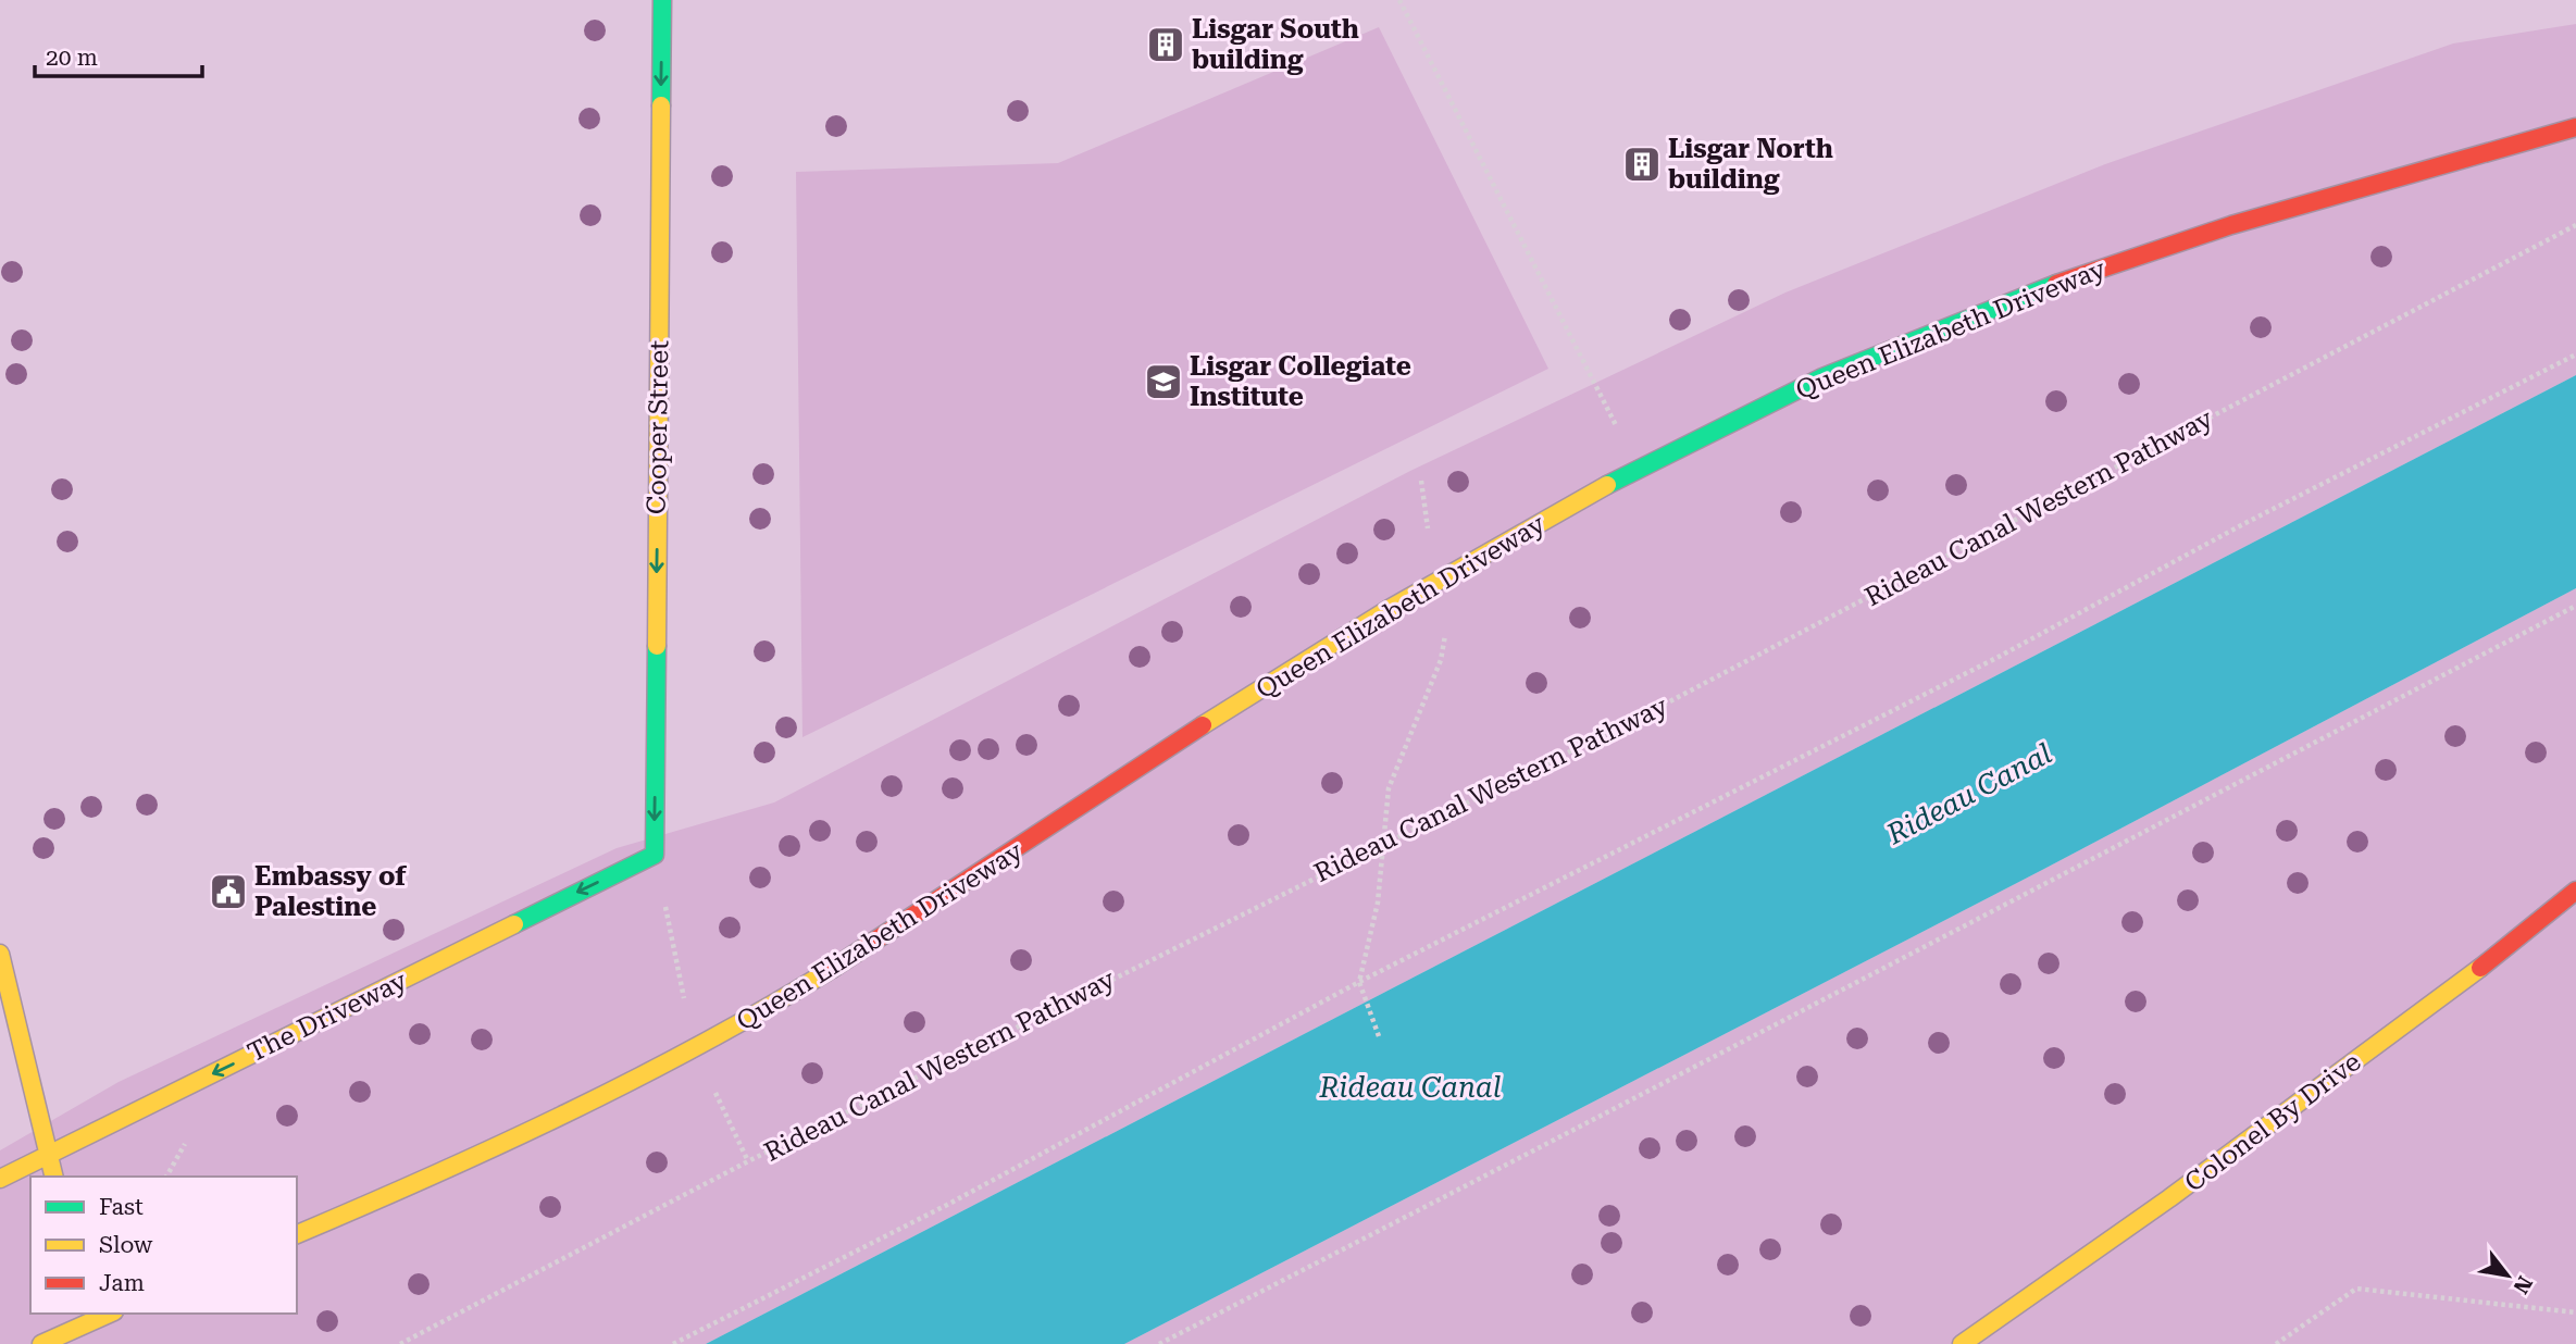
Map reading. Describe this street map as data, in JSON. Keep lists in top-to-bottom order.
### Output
{
  "streets": {
    "street": [
      "Queen Elizabeth Driveway",
      "Cooper Street",
      "The Driveway",
      "Colonel By Drive"
    ],
    "path": ["Rideau Canal Western Pathway"]
  },
  "crossings": [
    ["Cooper Street", "The Driveway"]
  ],
  "one_way": ["Cooper Street", "The Driveway"],
  "water": ["Rideau Canal"],
  "places": {
    "building": ["Lisgar South building", "Lisgar North building"],
    "school or university": ["Lisgar Collegiate Institute"],
    "public building": ["Embassy of Palestine"]
  },
  "legend": ["Fast", "Slow", "Jam"],
  "scale_bar": "20 m",
  "north": "bottom right"
}
